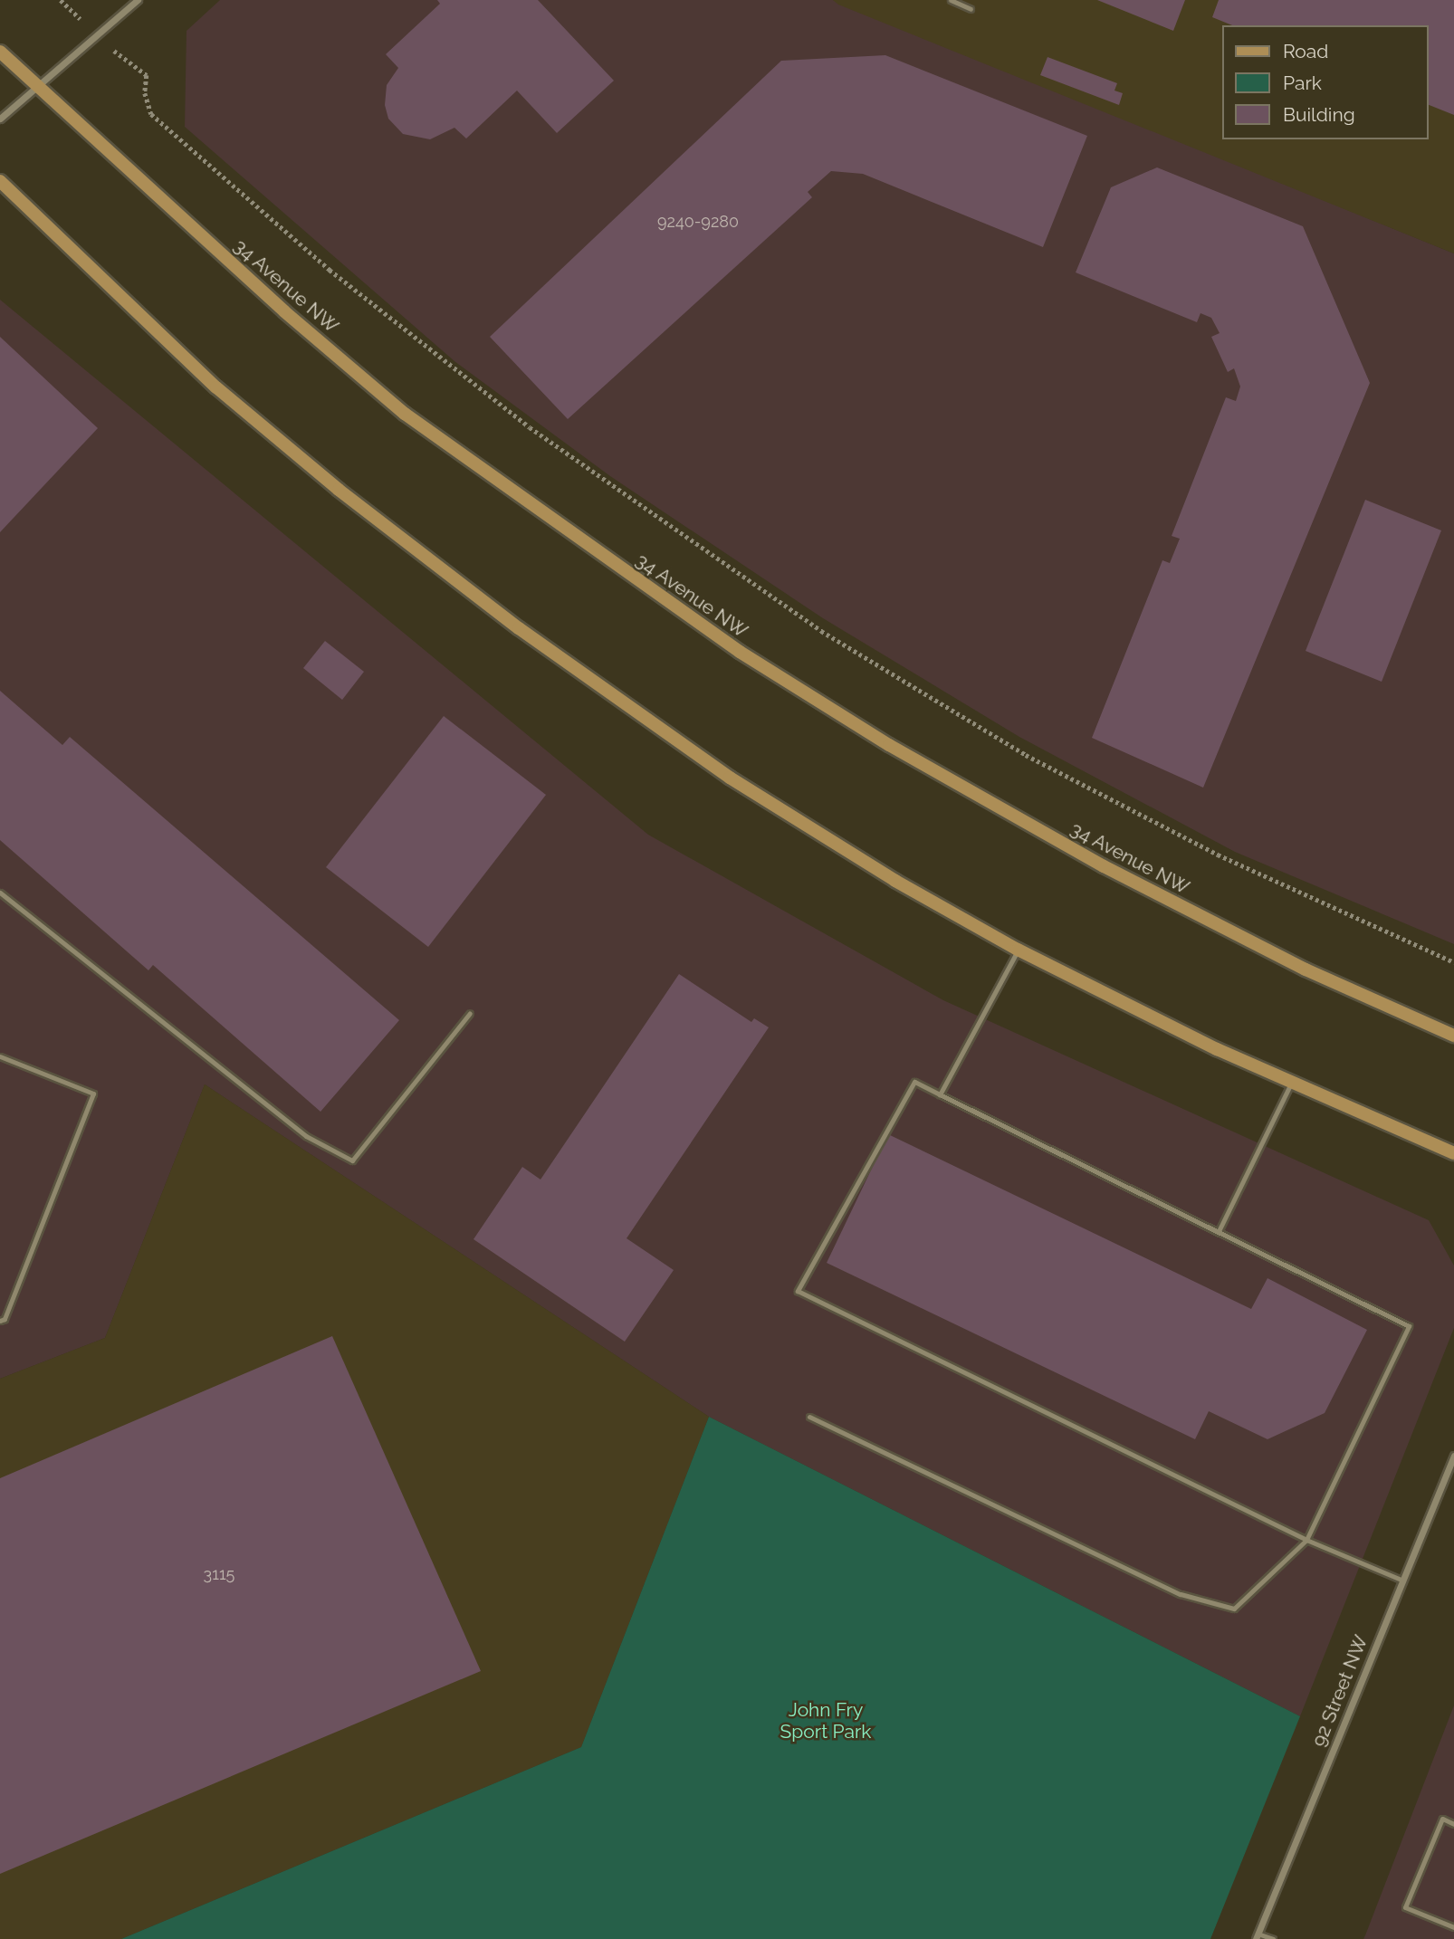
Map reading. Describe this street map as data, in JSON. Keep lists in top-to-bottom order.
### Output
{
  "streets": {
    "main road": ["34 Avenue NW"],
    "street": ["92 Street NW"]
  },
  "parks": ["John Fry Sport Park"],
  "house_numbers": ["9240-9280", "3115"],
  "legend": ["Road", "Park", "Building"]
}
